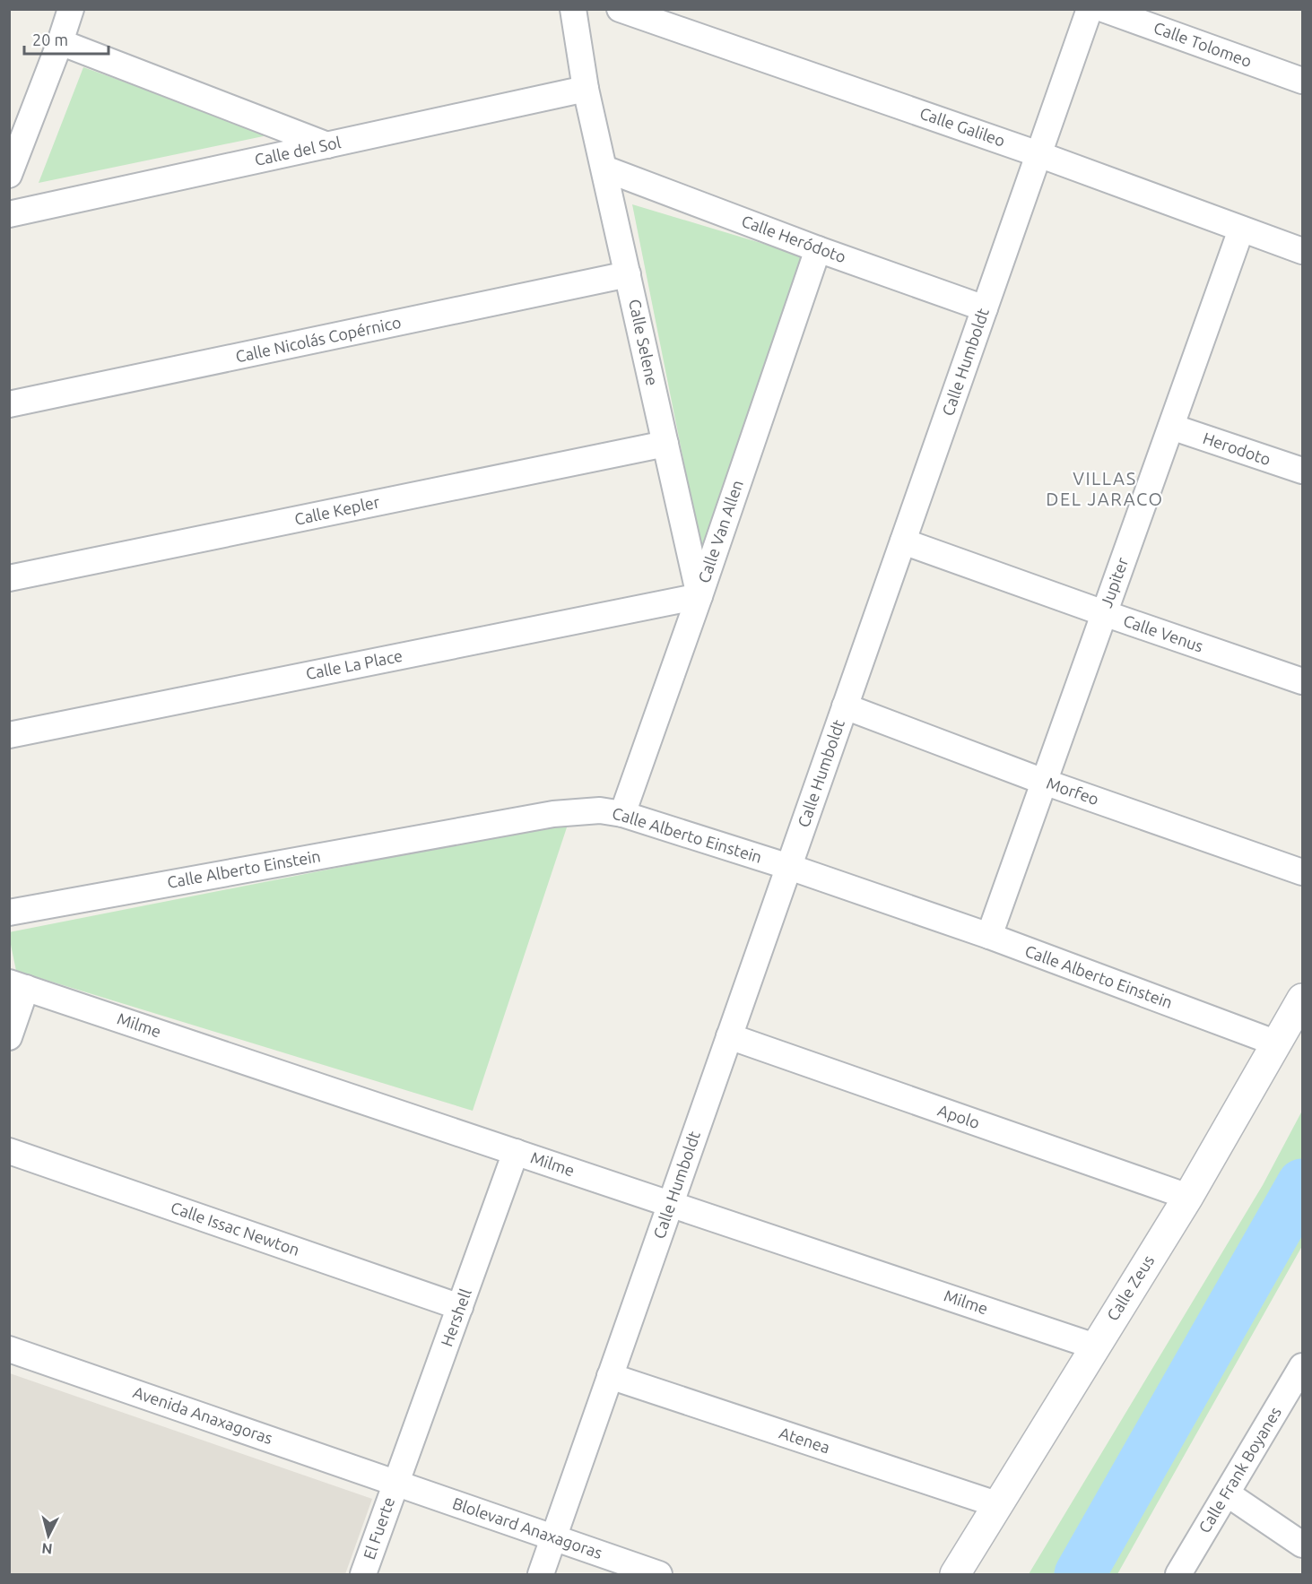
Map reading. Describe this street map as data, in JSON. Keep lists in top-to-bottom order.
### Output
{
  "streets": {
    "street": [
      "Calle Tolomeo",
      "Calle Galileo",
      "Calle del Sol",
      "Calle Heródoto",
      "Calle Nicolás Copérnico",
      "Calle Selene",
      "Calle Humboldt",
      "Herodoto",
      "Calle Kepler",
      "Calle Van Allen",
      "Jupiter",
      "Calle Venus",
      "Calle La Place",
      "Morfeo",
      "Calle Alberto Einstein",
      "Milme",
      "Apolo",
      "Calle Issac Newton",
      "Calle Zeus",
      "Hershell",
      "Avenida Anaxagoras",
      "Atenea",
      "Calle Frank Boyanes",
      "El Fuerte",
      "Blolevard Anaxagoras"
    ]
  },
  "crossings": [
    ["Calle Galileo", "Calle Humboldt"],
    ["Calle Galileo", "Jupiter"],
    ["Calle del Sol", "Calle Selene"],
    ["Calle Heródoto", "Calle Selene"],
    ["Calle Heródoto", "Calle Humboldt"],
    ["Calle Heródoto", "Calle Van Allen"],
    ["Calle Nicolás Copérnico", "Calle Selene"],
    ["Calle Selene", "Calle Kepler"],
    ["Calle Selene", "Calle Van Allen"],
    ["Calle Selene", "Calle La Place"],
    ["Calle Humboldt", "Calle Venus"],
    ["Calle Humboldt", "Morfeo"],
    ["Calle Humboldt", "Calle Alberto Einstein"],
    ["Calle Humboldt", "Milme"],
    ["Calle Humboldt", "Apolo"],
    ["Calle Humboldt", "Atenea"],
    ["Calle Humboldt", "Blolevard Anaxagoras"],
    ["Herodoto", "Jupiter"],
    ["Calle Van Allen", "Calle La Place"],
    ["Calle Van Allen", "Calle Alberto Einstein"],
    ["Jupiter", "Calle Venus"],
    ["Jupiter", "Morfeo"],
    ["Jupiter", "Calle Alberto Einstein"],
    ["Calle Alberto Einstein", "Calle Zeus"],
    ["Milme", "Calle Zeus"],
    ["Milme", "Hershell"],
    ["Apolo", "Calle Zeus"],
    ["Calle Issac Newton", "Hershell"],
    ["Calle Zeus", "Atenea"],
    ["Hershell", "Avenida Anaxagoras"],
    ["Hershell", "El Fuerte"],
    ["Hershell", "Blolevard Anaxagoras"],
    ["Avenida Anaxagoras", "El Fuerte"],
    ["Avenida Anaxagoras", "Blolevard Anaxagoras"],
    ["El Fuerte", "Blolevard Anaxagoras"]
  ],
  "districts": ["VILLAS DEL JARACO"],
  "scale_bar": "20 m",
  "north": "bottom"
}
